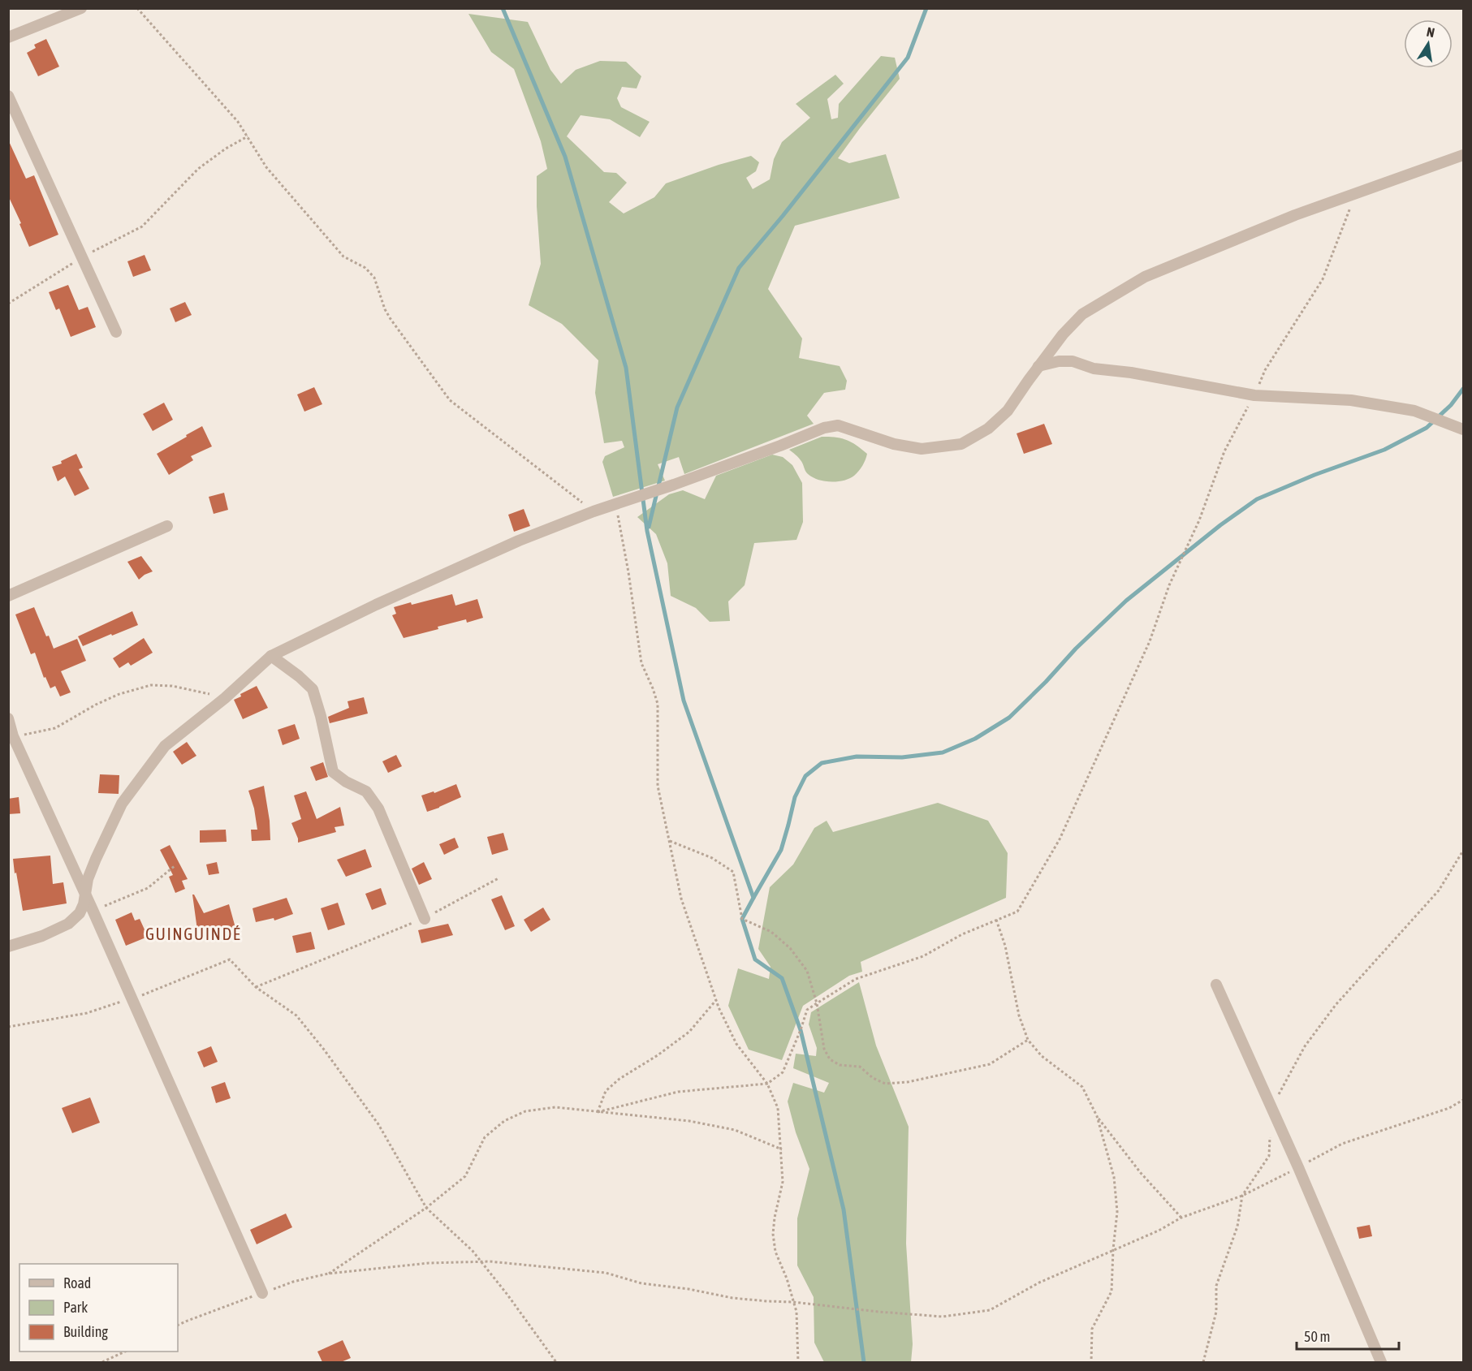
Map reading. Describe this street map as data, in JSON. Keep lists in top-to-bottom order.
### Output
{
  "districts": ["GUINGUINDÉ"],
  "legend": ["Road", "Park", "Building"],
  "scale_bar": "50 m",
  "north": "top"
}
